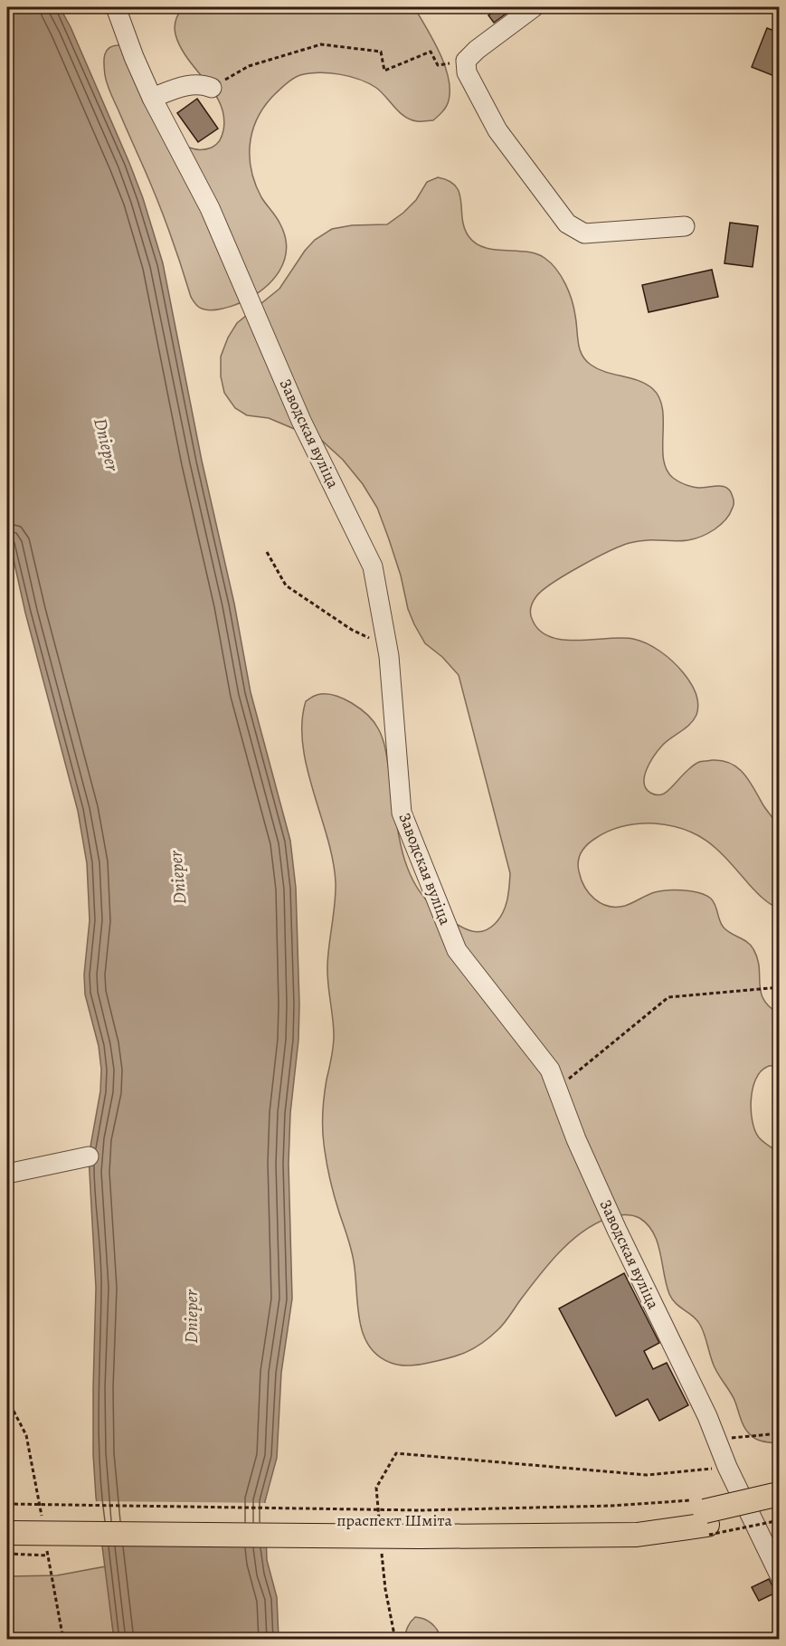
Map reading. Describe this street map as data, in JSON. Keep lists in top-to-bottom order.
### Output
{
  "streets": {
    "main road": ["праспект Шміта"],
    "street": ["Заводская вуліца"]
  },
  "water": ["Dnieper"]
}
